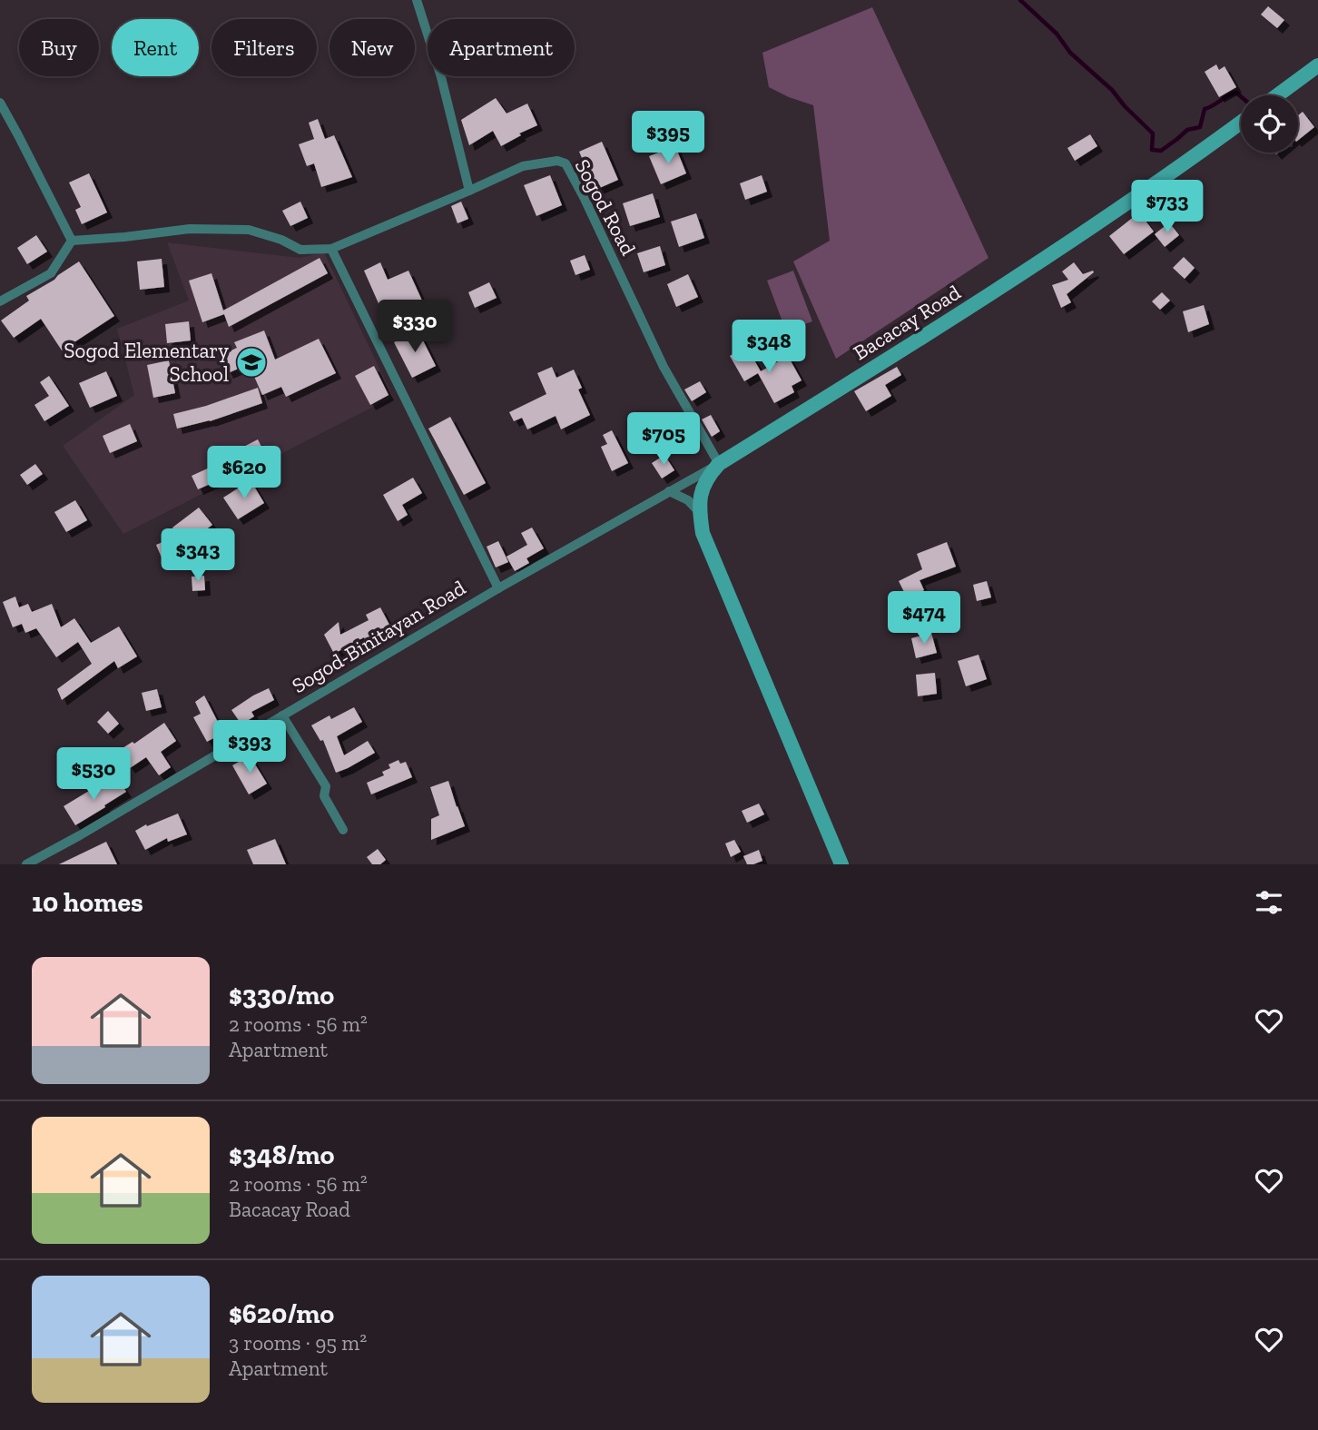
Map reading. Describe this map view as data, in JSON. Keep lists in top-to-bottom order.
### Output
{
  "streets": {
    "main road": ["Bacacay Road"],
    "street": ["Sogod Road", "Sogod-Binitayan Road"]
  },
  "crossings": [
    ["Sogod Road", "Bacacay Road"],
    ["Sogod Road", "Sogod-Binitayan Road"],
    ["Bacacay Road", "Sogod-Binitayan Road"]
  ],
  "places": {
    "school or university": ["Sogod Elementary School"]
  },
  "page": {
    "chip": [
      "Buy",
      "Rent",
      "Filters",
      "New",
      "Apartment"
    ],
    "price": [
      "$395",
      "$733",
      "$330",
      "$348",
      "$705",
      "$620",
      "$343",
      "$474",
      "$393",
      "$530"
    ],
    "heading": "10 homes",
    "list": [
      {
        "name": "$330/mo",
        "note": "2 rooms · 56 m² · Apartment"
      },
      {
        "name": "$348/mo",
        "note": "2 rooms · 56 m² · Bacacay Road"
      },
      {
        "name": "$620/mo",
        "note": "3 rooms · 95 m² · Apartment"
      }
    ]
  }
}
